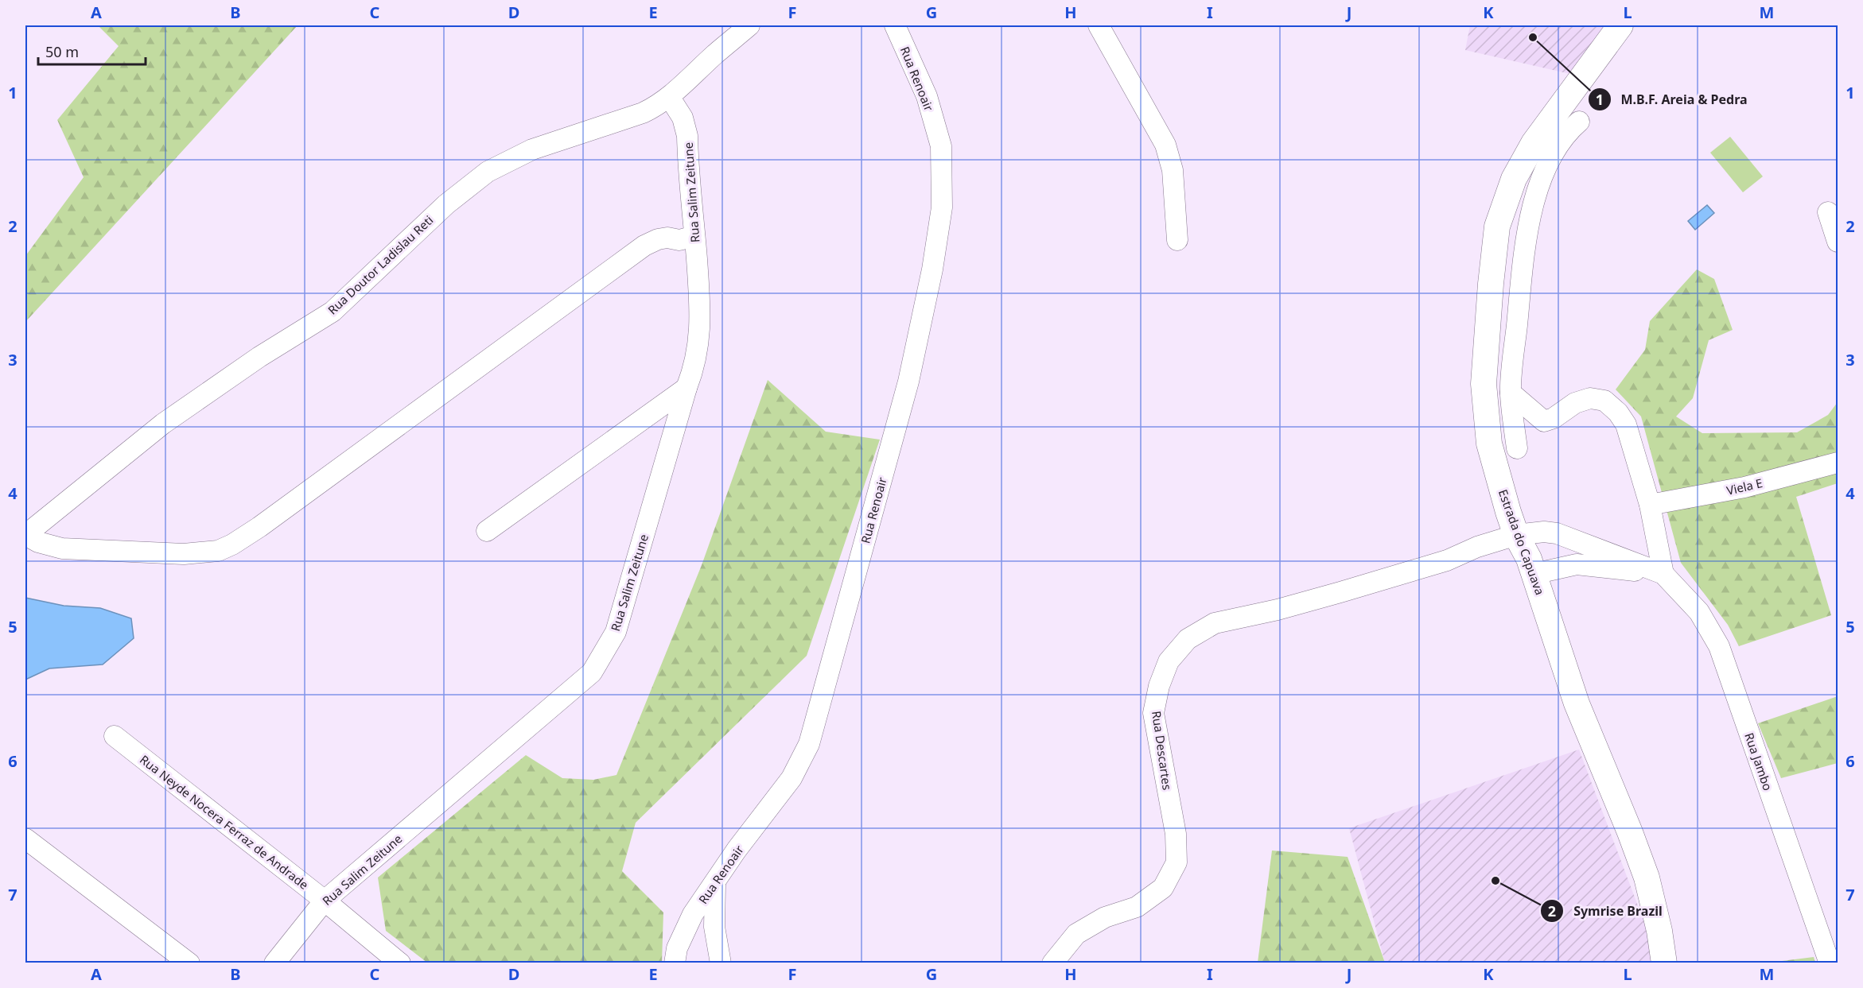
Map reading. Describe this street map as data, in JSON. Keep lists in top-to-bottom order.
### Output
{
  "streets": {
    "main road": ["Estrada do Capuava"],
    "street": [
      "Rua Renoair",
      "Rua Salim Zeitune",
      "Rua Doutor Ladislau Reti",
      "Viela E",
      "Rua Descartes",
      "Rua Jambo",
      "Rua Neyde Nocera Ferraz de Andrade"
    ]
  },
  "crossings": [
    ["Rua Salim Zeitune", "Rua Doutor Ladislau Reti"],
    ["Rua Salim Zeitune", "Rua Neyde Nocera Ferraz de Andrade"],
    ["Estrada do Capuava", "Rua Descartes"],
    ["Rua Descartes", "Rua Jambo"]
  ],
  "places": ["M.B.F. Areia & Pedra", "Symrise Brazil"],
  "scale_bar": "50 m",
  "grid": {
    "columns": [
      "A",
      "B",
      "C",
      "D",
      "E",
      "F",
      "G",
      "H",
      "I",
      "J",
      "K",
      "L",
      "M"
    ],
    "rows": [
      "1",
      "2",
      "3",
      "4",
      "5",
      "6",
      "7"
    ]
  }
}
